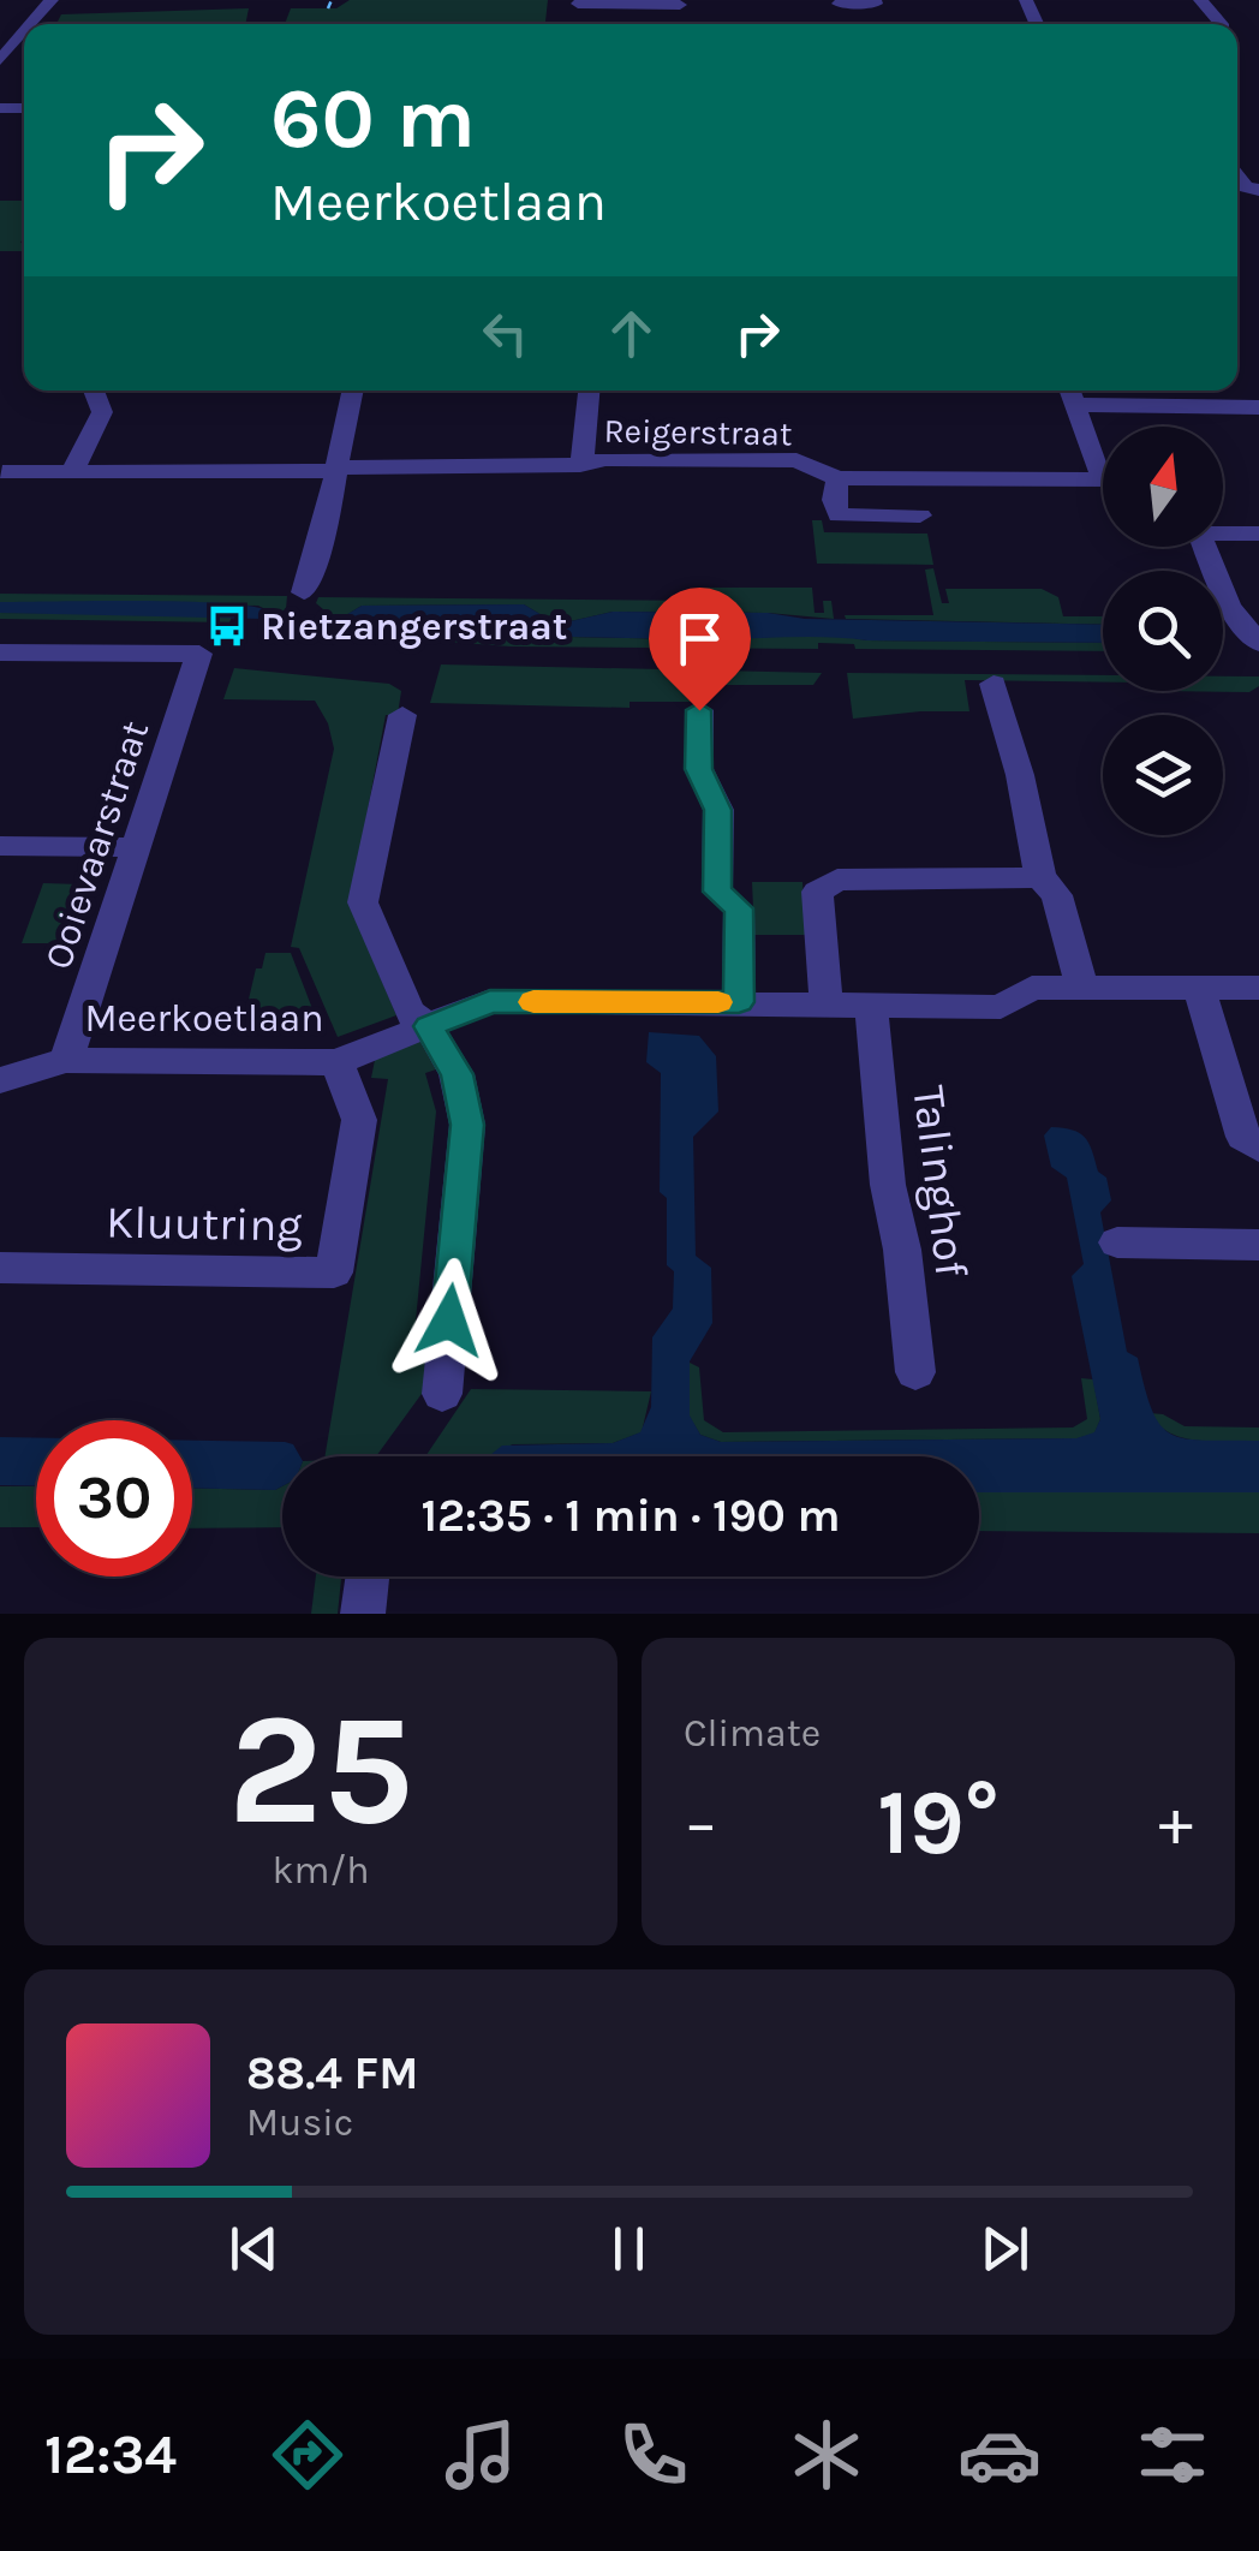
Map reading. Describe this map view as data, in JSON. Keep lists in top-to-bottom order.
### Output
{
  "streets": {
    "street": [
      "Reigerstraat",
      "Ooievaarstraat",
      "Meerkoetlaan",
      "Talinghof",
      "Kluutring"
    ]
  },
  "crossings": [
    ["Ooievaarstraat", "Meerkoetlaan"],
    ["Meerkoetlaan", "Talinghof"],
    ["Meerkoetlaan", "Kluutring"]
  ],
  "places": {
    "bus stop": ["Rietzangerstraat"]
  },
  "north": "top",
  "page": {
    "turn": ["60 m", "Meerkoetlaan"],
    "limit": "30",
    "trip": "12:35 · 1 min · 190 m",
    "tile": [
      ["25", "km/h"],
      "Climate"
    ],
    "heat": ["−", "19°", "+"],
    "song": ["88.4 FM", "Music"],
    "tabs": "12:34"
  }
}
